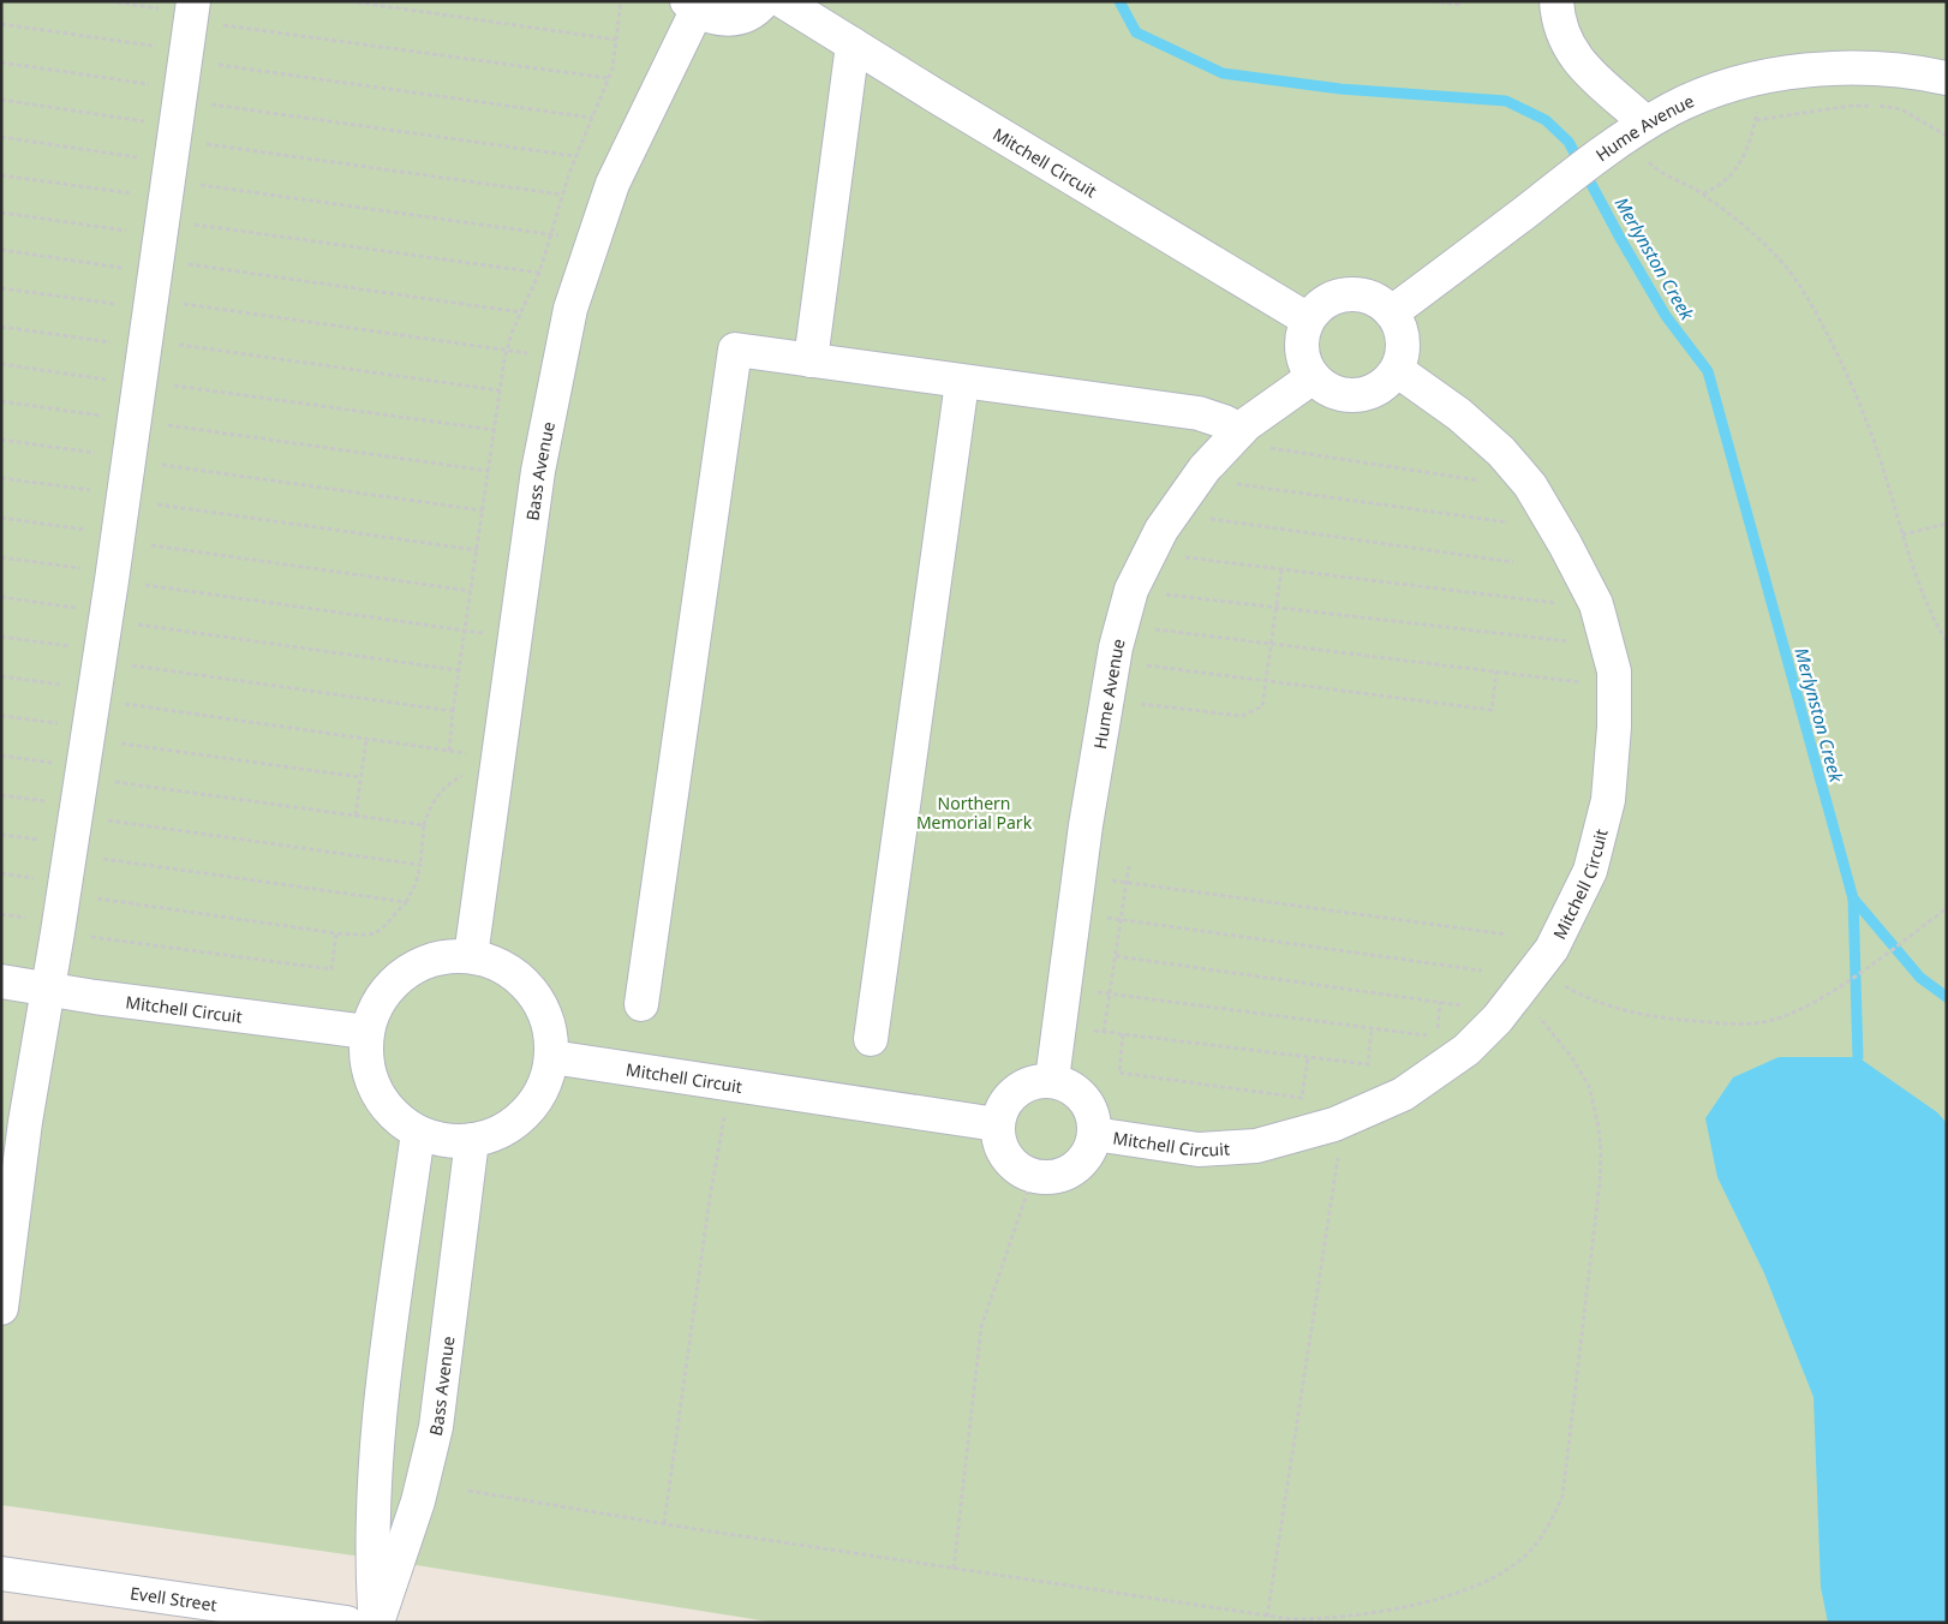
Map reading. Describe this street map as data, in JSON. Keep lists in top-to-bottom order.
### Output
{
  "streets": {
    "street": [
      "Hume Avenue",
      "Mitchell Circuit",
      "Bass Avenue",
      "Evell Street"
    ]
  },
  "crossings": [
    ["Hume Avenue", "Mitchell Circuit"],
    ["Mitchell Circuit", "Bass Avenue"]
  ],
  "water": ["Merlynston Creek"],
  "parks": ["Northern Memorial Park"]
}
